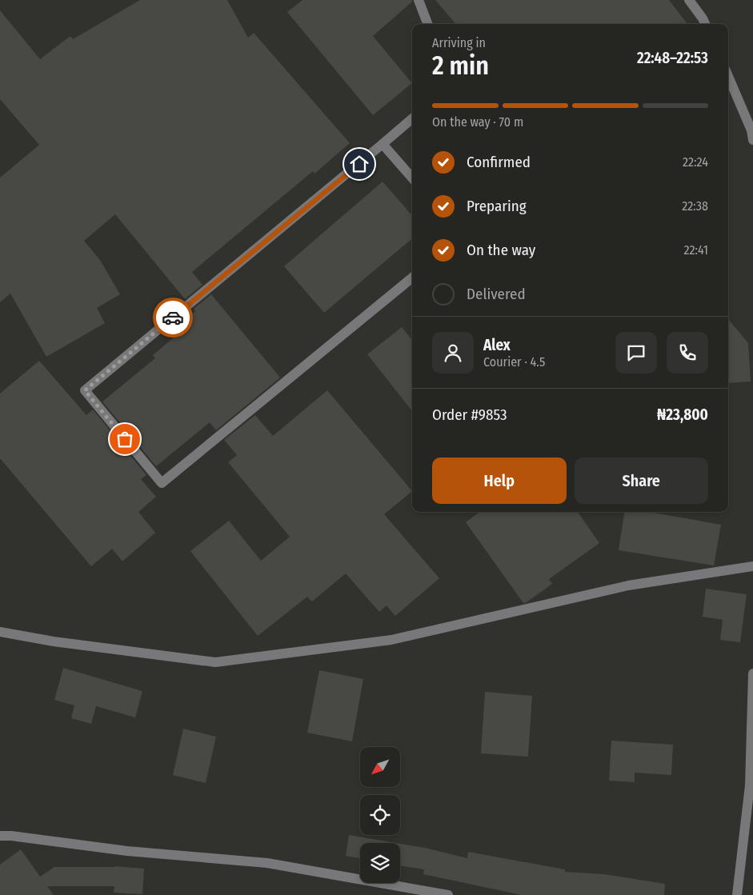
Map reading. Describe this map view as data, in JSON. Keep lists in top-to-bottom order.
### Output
{
  "north": "bottom left",
  "page": {
    "heading": ["2 min", "Arriving in", "22:48–22:53"],
    "panel": [
      "Alex",
      "Courier · 4.5",
      "Order #9853",
      "₦23,800"
    ],
    "bar": "On the way · 70 m",
    "list": [
      ["Confirmed", "22:24"],
      ["Preparing", "22:38"],
      ["On the way", "22:41"],
      "Delivered"
    ],
    "buttons": ["Help", "Share"]
  }
}
